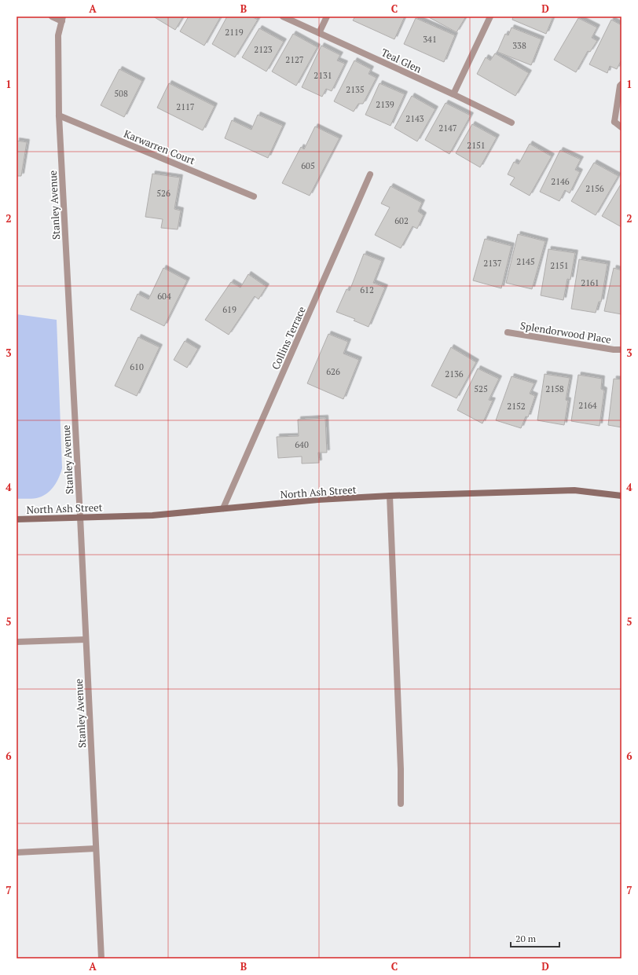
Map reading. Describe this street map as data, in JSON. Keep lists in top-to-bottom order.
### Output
{
  "streets": {
    "main road": ["North Ash Street"],
    "street": [
      "Teal Glen",
      "Karwarren Court",
      "Stanley Avenue",
      "Splendorwood Place",
      "Collins Terrace"
    ]
  },
  "crossings": [
    ["Karwarren Court", "Stanley Avenue"],
    ["Stanley Avenue", "North Ash Street"],
    ["Collins Terrace", "North Ash Street"]
  ],
  "house_numbers": [
    "2119",
    "341",
    "338",
    "2123",
    "2127",
    "2131",
    "2135",
    "508",
    "2139",
    "2117",
    "2143",
    "2147",
    "2151",
    "605",
    "2146",
    "2156",
    "526",
    "602",
    "2145",
    "2137",
    "2151",
    "2161",
    "612",
    "604",
    "619",
    "610",
    "626",
    "2136",
    "525",
    "2158",
    "2164",
    "2152",
    "640"
  ],
  "scale_bar": "20 m",
  "grid": {
    "columns": [
      "A",
      "B",
      "C",
      "D"
    ],
    "rows": [
      "1",
      "2",
      "3",
      "4",
      "5",
      "6",
      "7"
    ]
  }
}
